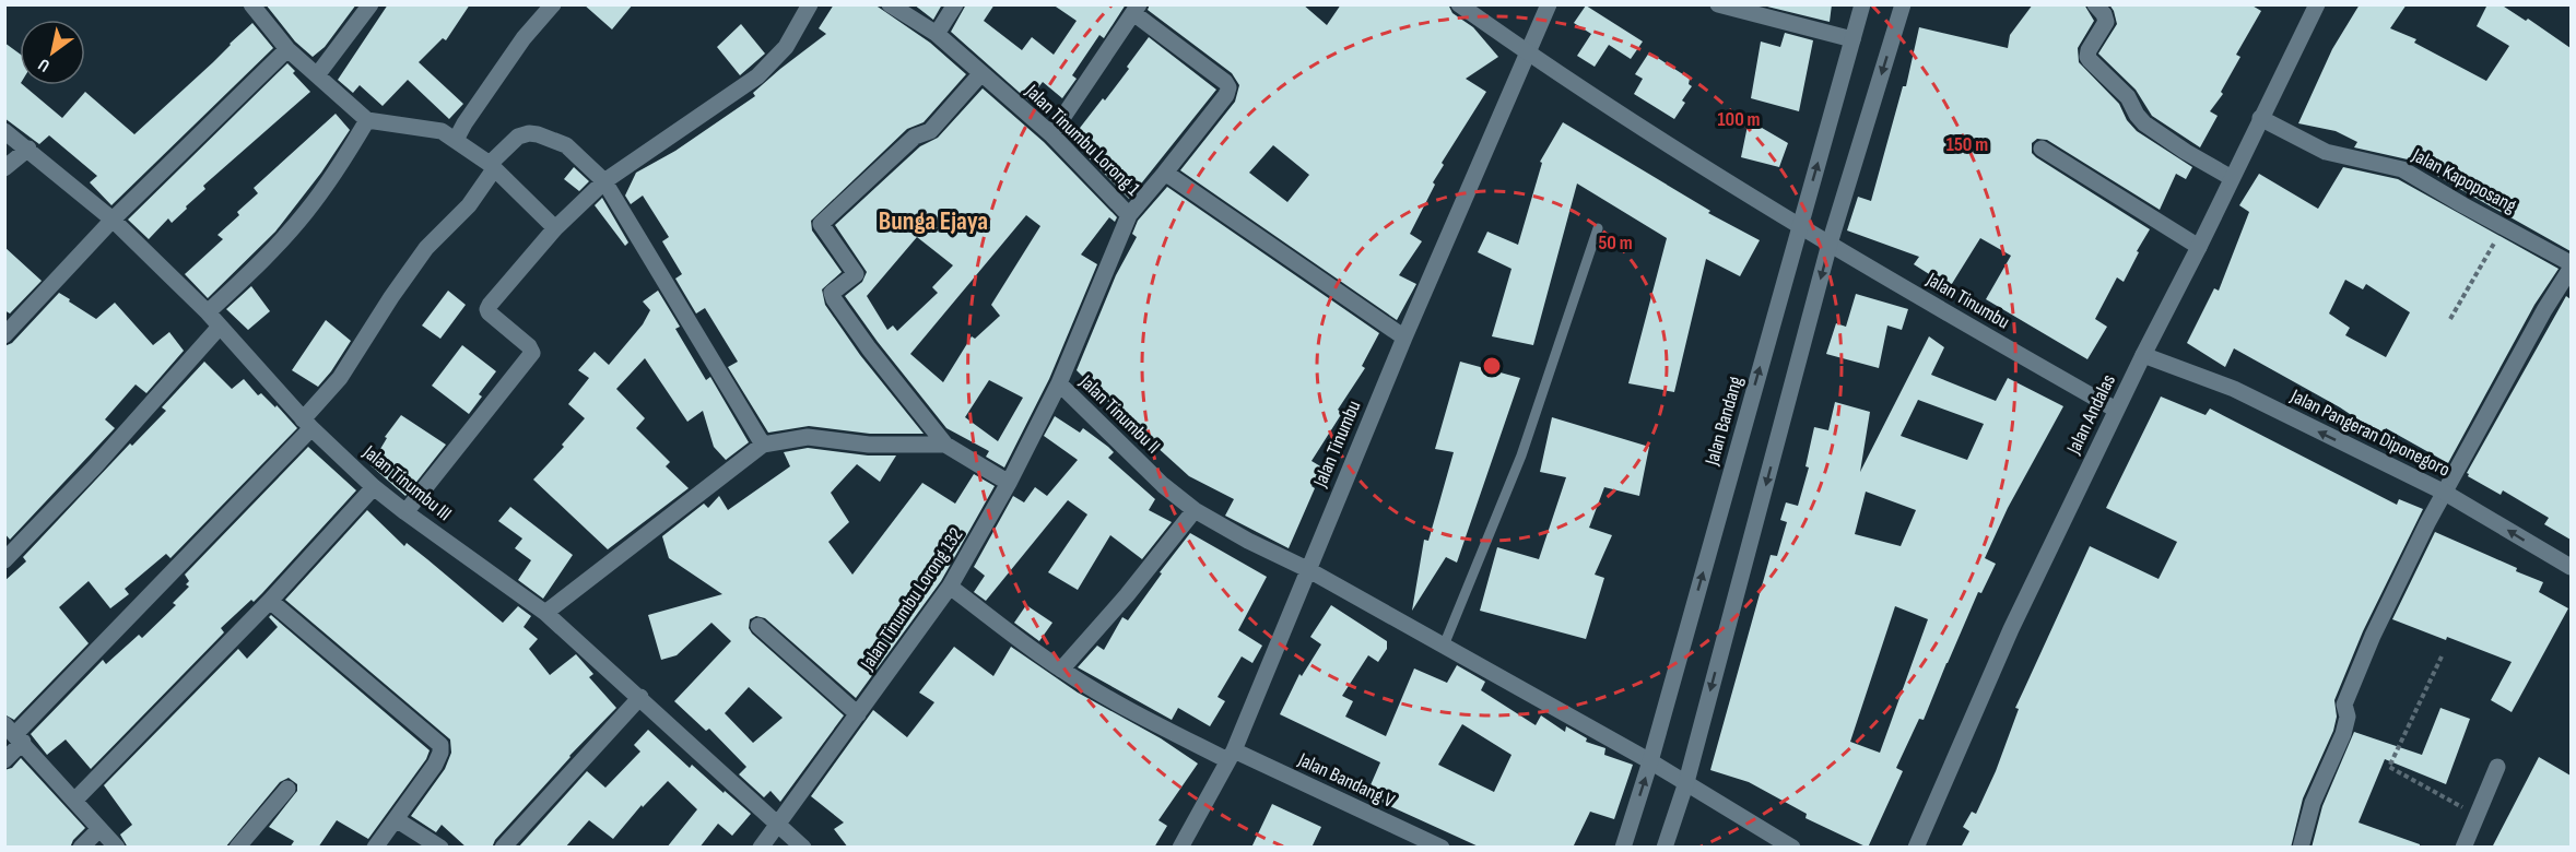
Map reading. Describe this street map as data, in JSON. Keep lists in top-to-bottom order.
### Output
{
  "streets": {
    "street": [
      "Jalan Tinumbu Lorong 1",
      "Jalan Kapoposang",
      "Jalan Tinumbu",
      "Jalan Tinumbu II",
      "Jalan Andalas",
      "Jalan Bandang",
      "Jalan Pangeran Diponegoro",
      "Jalan Tinumbu III",
      "Jalan Tinumbu Lorong 132",
      "Jalan Bandang V"
    ]
  },
  "crossings": [
    ["Jalan Tinumbu Lorong 1", "Jalan Tinumbu"],
    ["Jalan Tinumbu Lorong 1", "Jalan Tinumbu II"],
    ["Jalan Kapoposang", "Jalan Andalas"],
    ["Jalan Tinumbu", "Jalan Tinumbu II"],
    ["Jalan Tinumbu", "Jalan Andalas"],
    ["Jalan Tinumbu", "Jalan Bandang"],
    ["Jalan Tinumbu", "Jalan Bandang V"],
    ["Jalan Tinumbu II", "Jalan Bandang"],
    ["Jalan Tinumbu II", "Jalan Tinumbu Lorong 132"],
    ["Jalan Andalas", "Jalan Pangeran Diponegoro"],
    ["Jalan Tinumbu III", "Jalan Tinumbu Lorong 132"],
    ["Jalan Tinumbu Lorong 132", "Jalan Bandang V"]
  ],
  "one_way": ["Jalan Pangeran Diponegoro"],
  "districts": ["Bunga Ejaya"],
  "north": "bottom left",
  "rings": ["100 m", "150 m", "50 m"]
}
